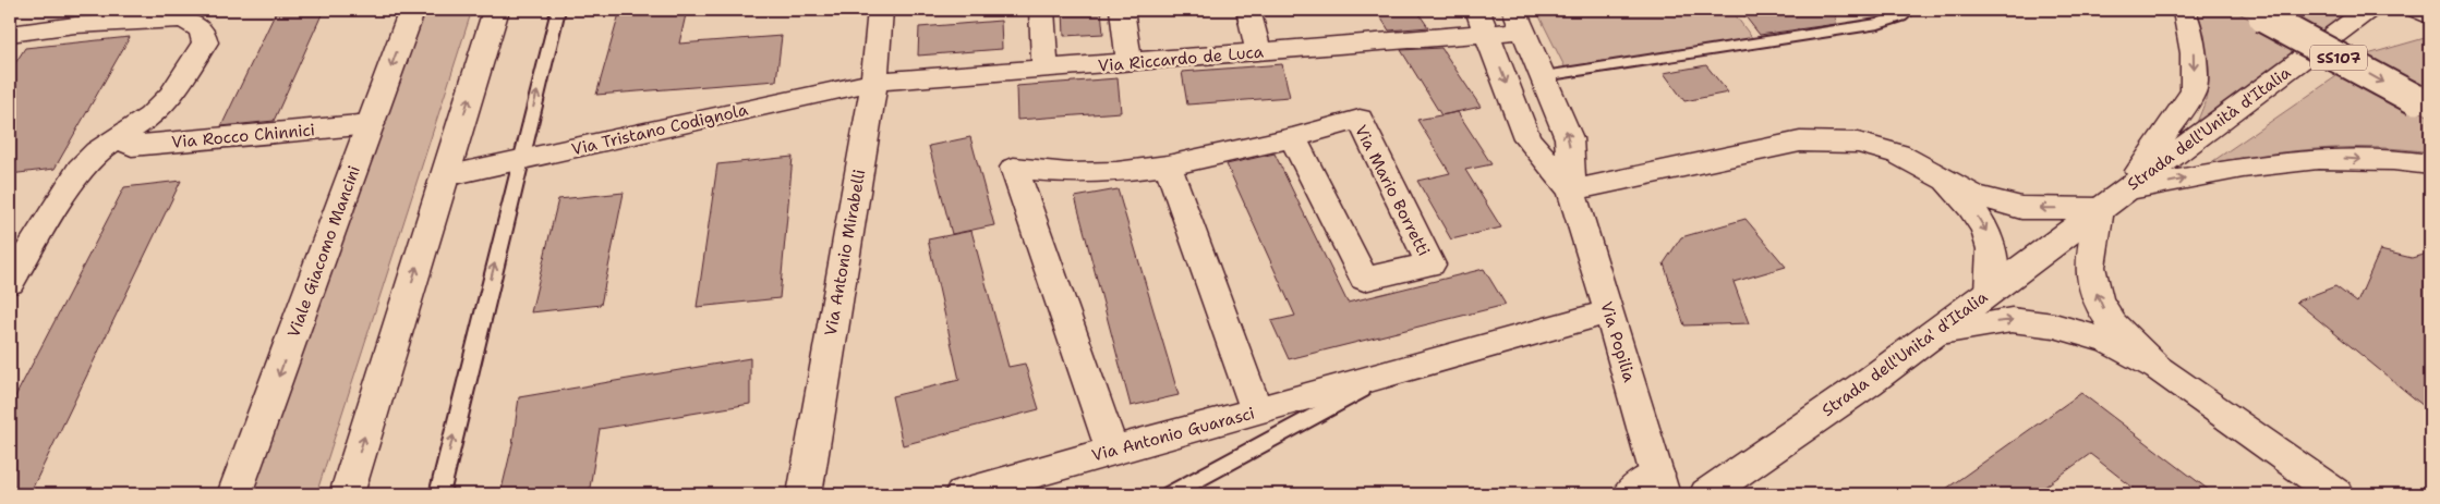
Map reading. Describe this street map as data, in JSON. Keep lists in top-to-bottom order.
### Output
{
  "streets": {
    "street": [
      "SS107",
      "Via Riccardo de Luca",
      "Strada dell'Unità d'Italia",
      "Via Tristano Codignola",
      "Via Rocco Chinnici",
      "Via Mario Borretti",
      "Viale Giacomo Mancini",
      "Via Antonio Mirabelli",
      "Via Popilia",
      "Strada dell'Unita' d'Italia",
      "Via Antonio Guarasci"
    ]
  },
  "crossings": [
    ["Via Riccardo de Luca", "Via Tristano Codignola"],
    ["Via Riccardo de Luca", "Via Antonio Mirabelli"],
    ["Via Riccardo de Luca", "Via Popilia"],
    ["Strada dell'Unità d'Italia", "Strada dell'Unita' d'Italia"],
    ["Via Tristano Codignola", "Via Antonio Mirabelli"],
    ["Via Rocco Chinnici", "Viale Giacomo Mancini"],
    ["Via Mario Borretti", "Via Antonio Guarasci"],
    ["Via Popilia", "Via Antonio Guarasci"]
  ]
}
